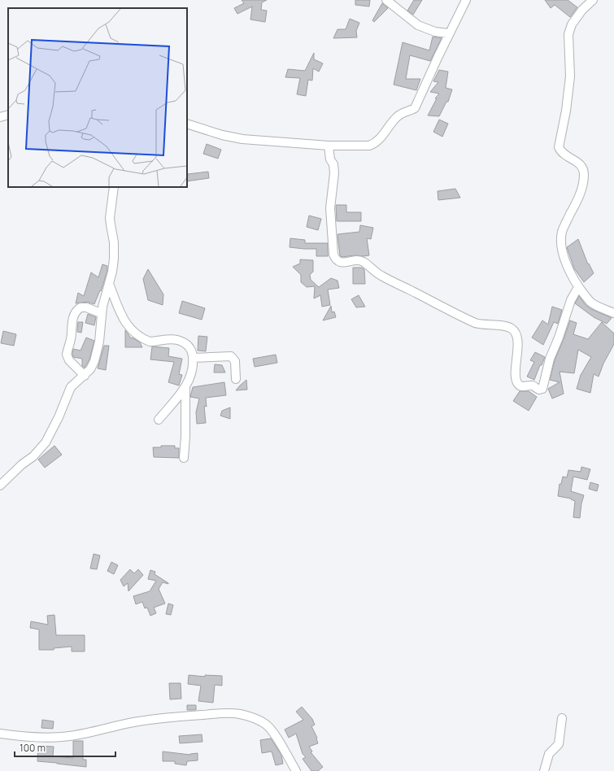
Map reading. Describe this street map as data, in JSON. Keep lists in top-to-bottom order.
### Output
{
  "scale_bar": "100 m"
}
